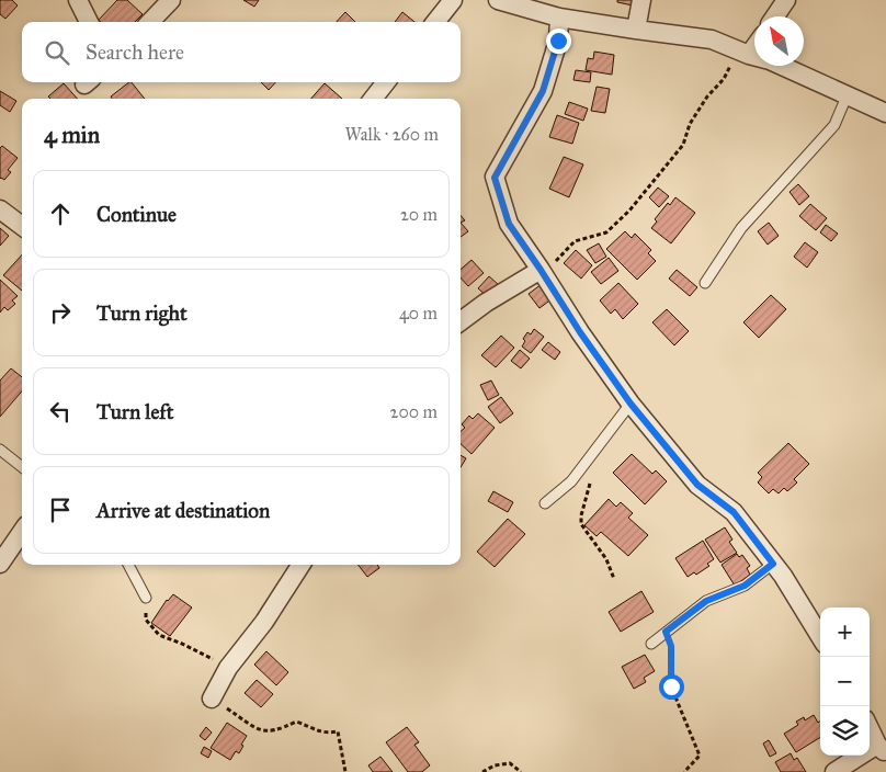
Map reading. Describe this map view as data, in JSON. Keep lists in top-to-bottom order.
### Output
{
  "north": "top left",
  "page": {
    "search": "Search here",
    "heading": ["4 min", "Walk · 260 m"],
    "list": [
      ["Continue", "20 m"],
      ["Turn right", "40 m"],
      ["Turn left", "200 m"],
      "Arrive at destination"
    ],
    "map_buttons": ["+", "−"]
  }
}
